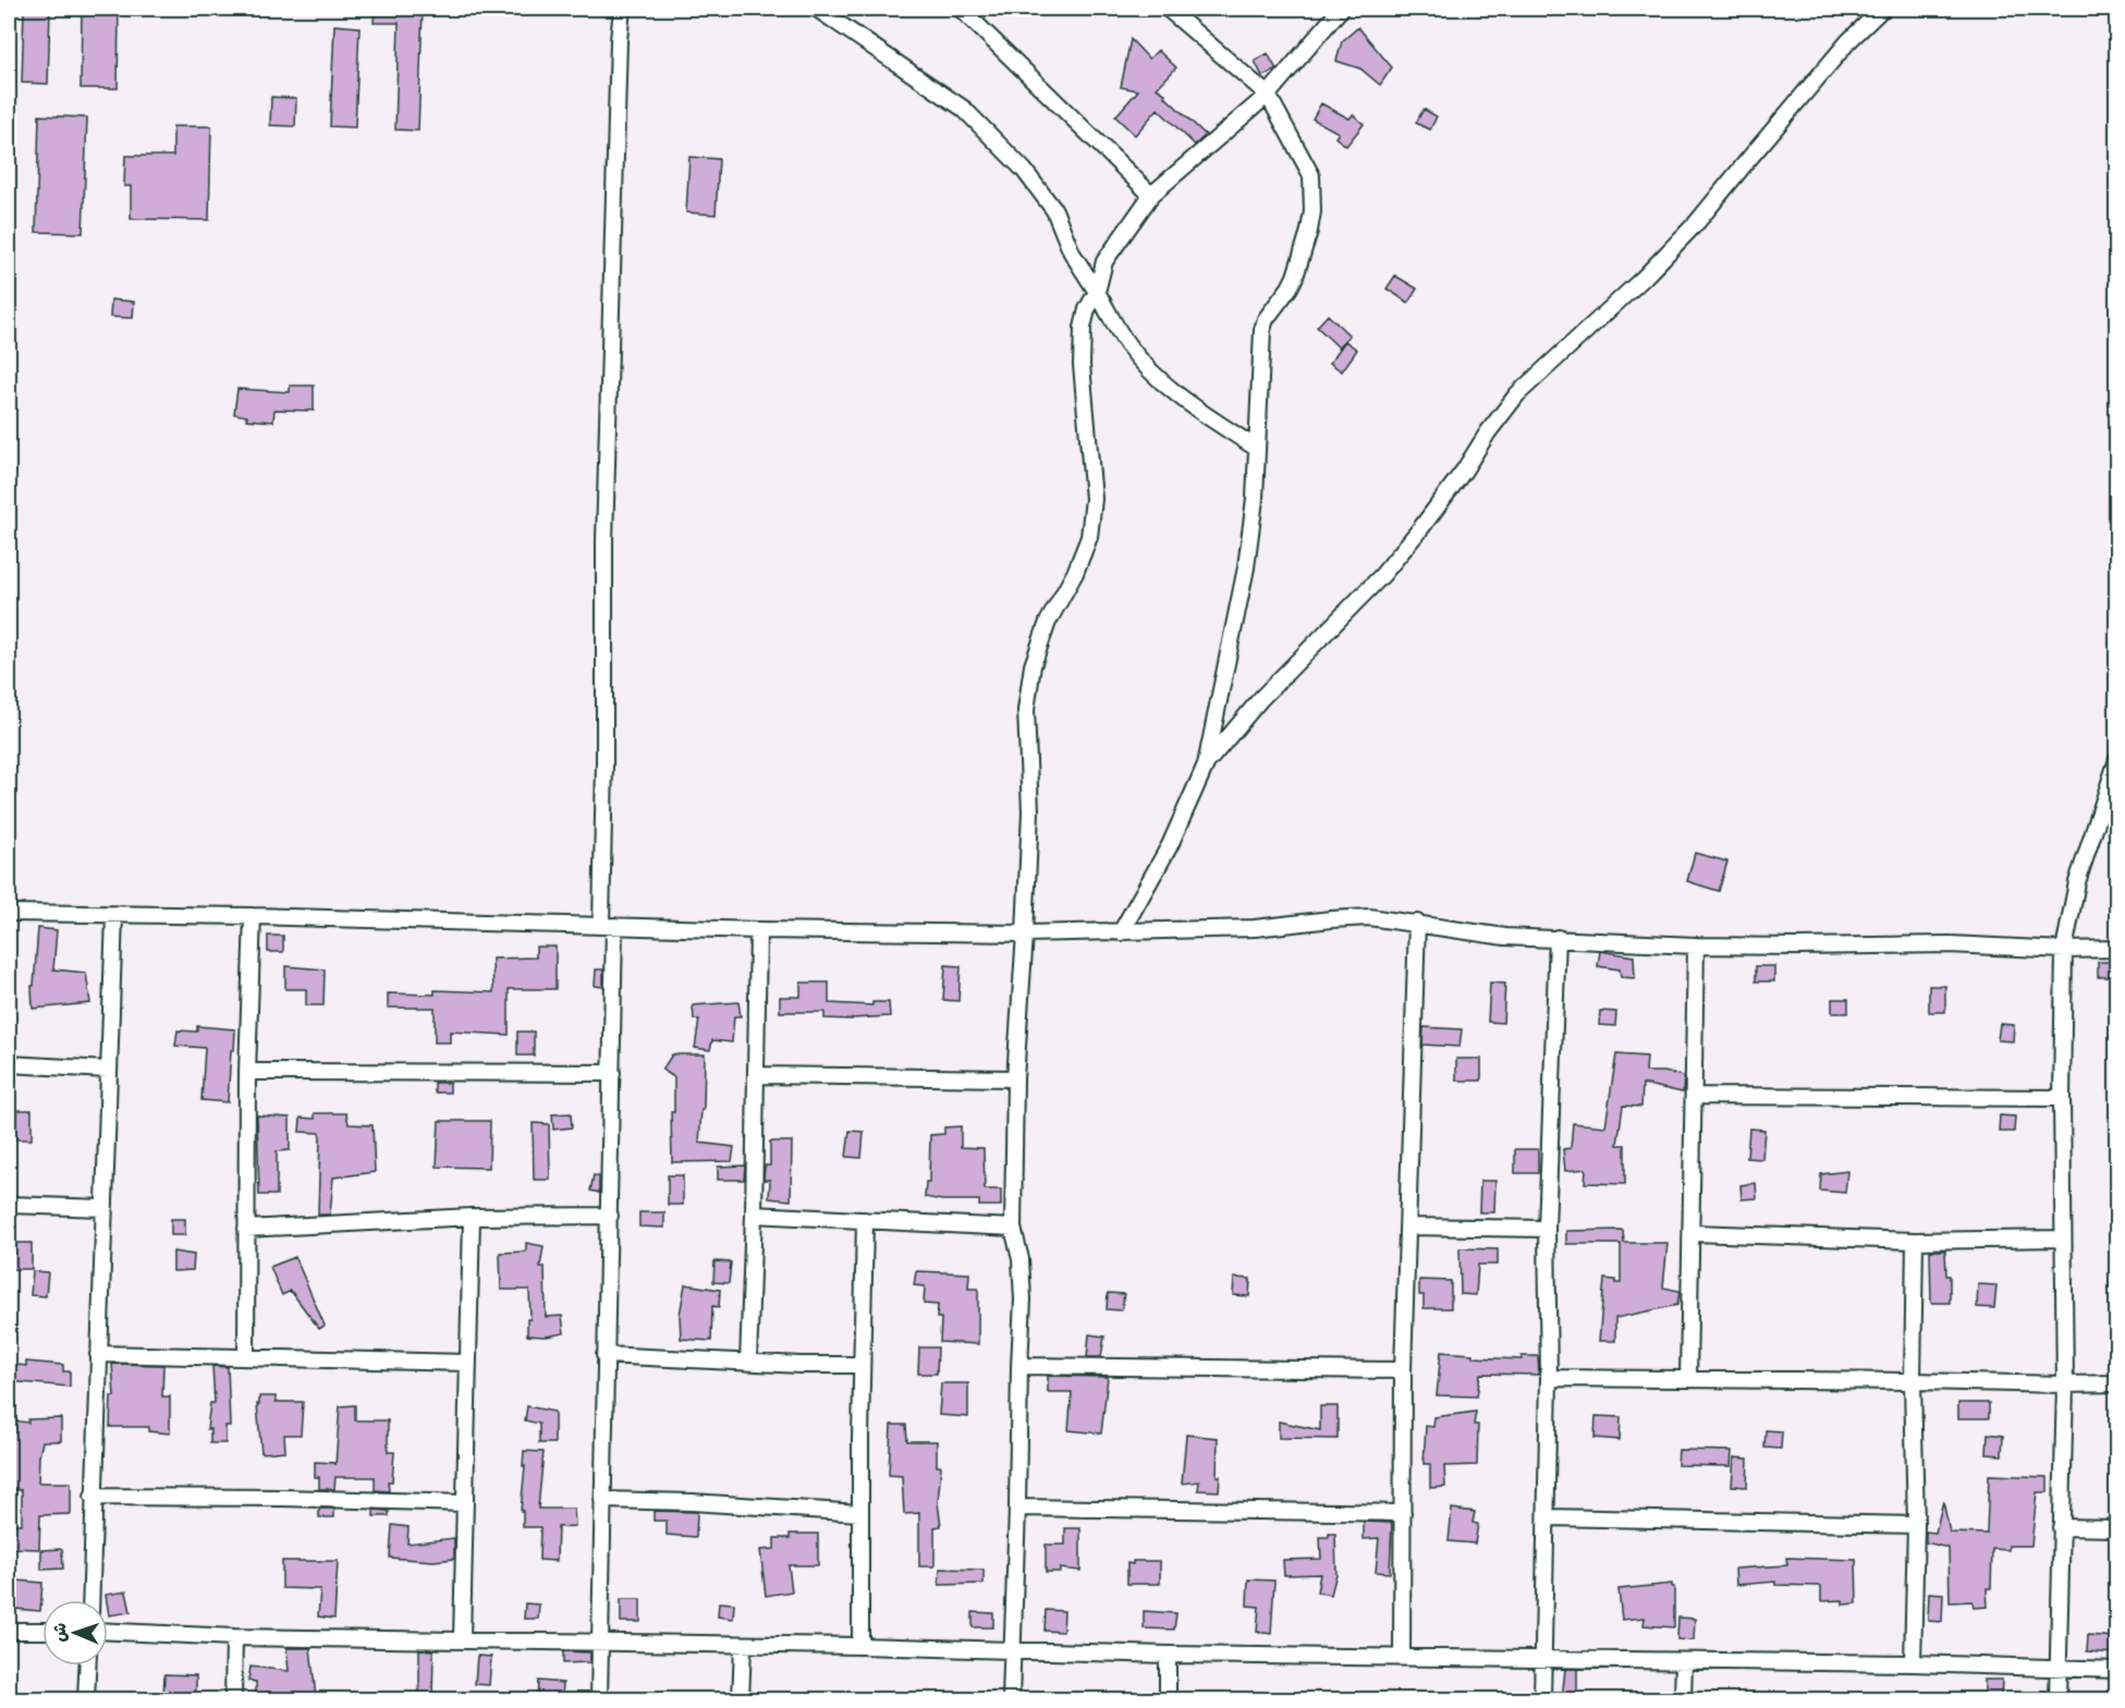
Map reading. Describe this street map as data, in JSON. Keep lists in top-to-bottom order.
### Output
{
  "north": "left"
}
